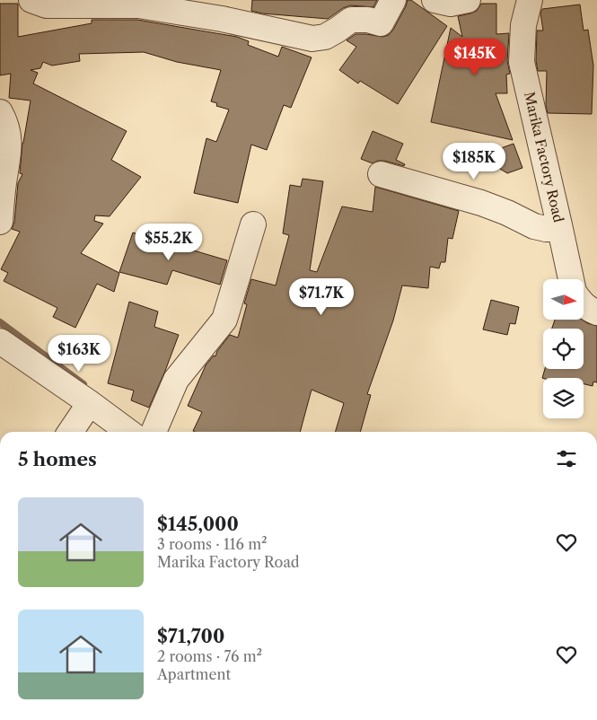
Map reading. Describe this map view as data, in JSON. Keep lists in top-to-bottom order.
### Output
{
  "streets": {
    "street": ["Marika Factory Road"]
  },
  "north": "right",
  "page": {
    "price": [
      "$145K",
      "$185K",
      "$55.2K",
      "$71.7K",
      "$163K"
    ],
    "heading": "5 homes",
    "list": [
      {
        "name": "$145,000",
        "note": "3 rooms · 116 m² · Marika Factory Road"
      },
      {
        "name": "$71,700",
        "note": "2 rooms · 76 m² · Apartment"
      }
    ]
  }
}
